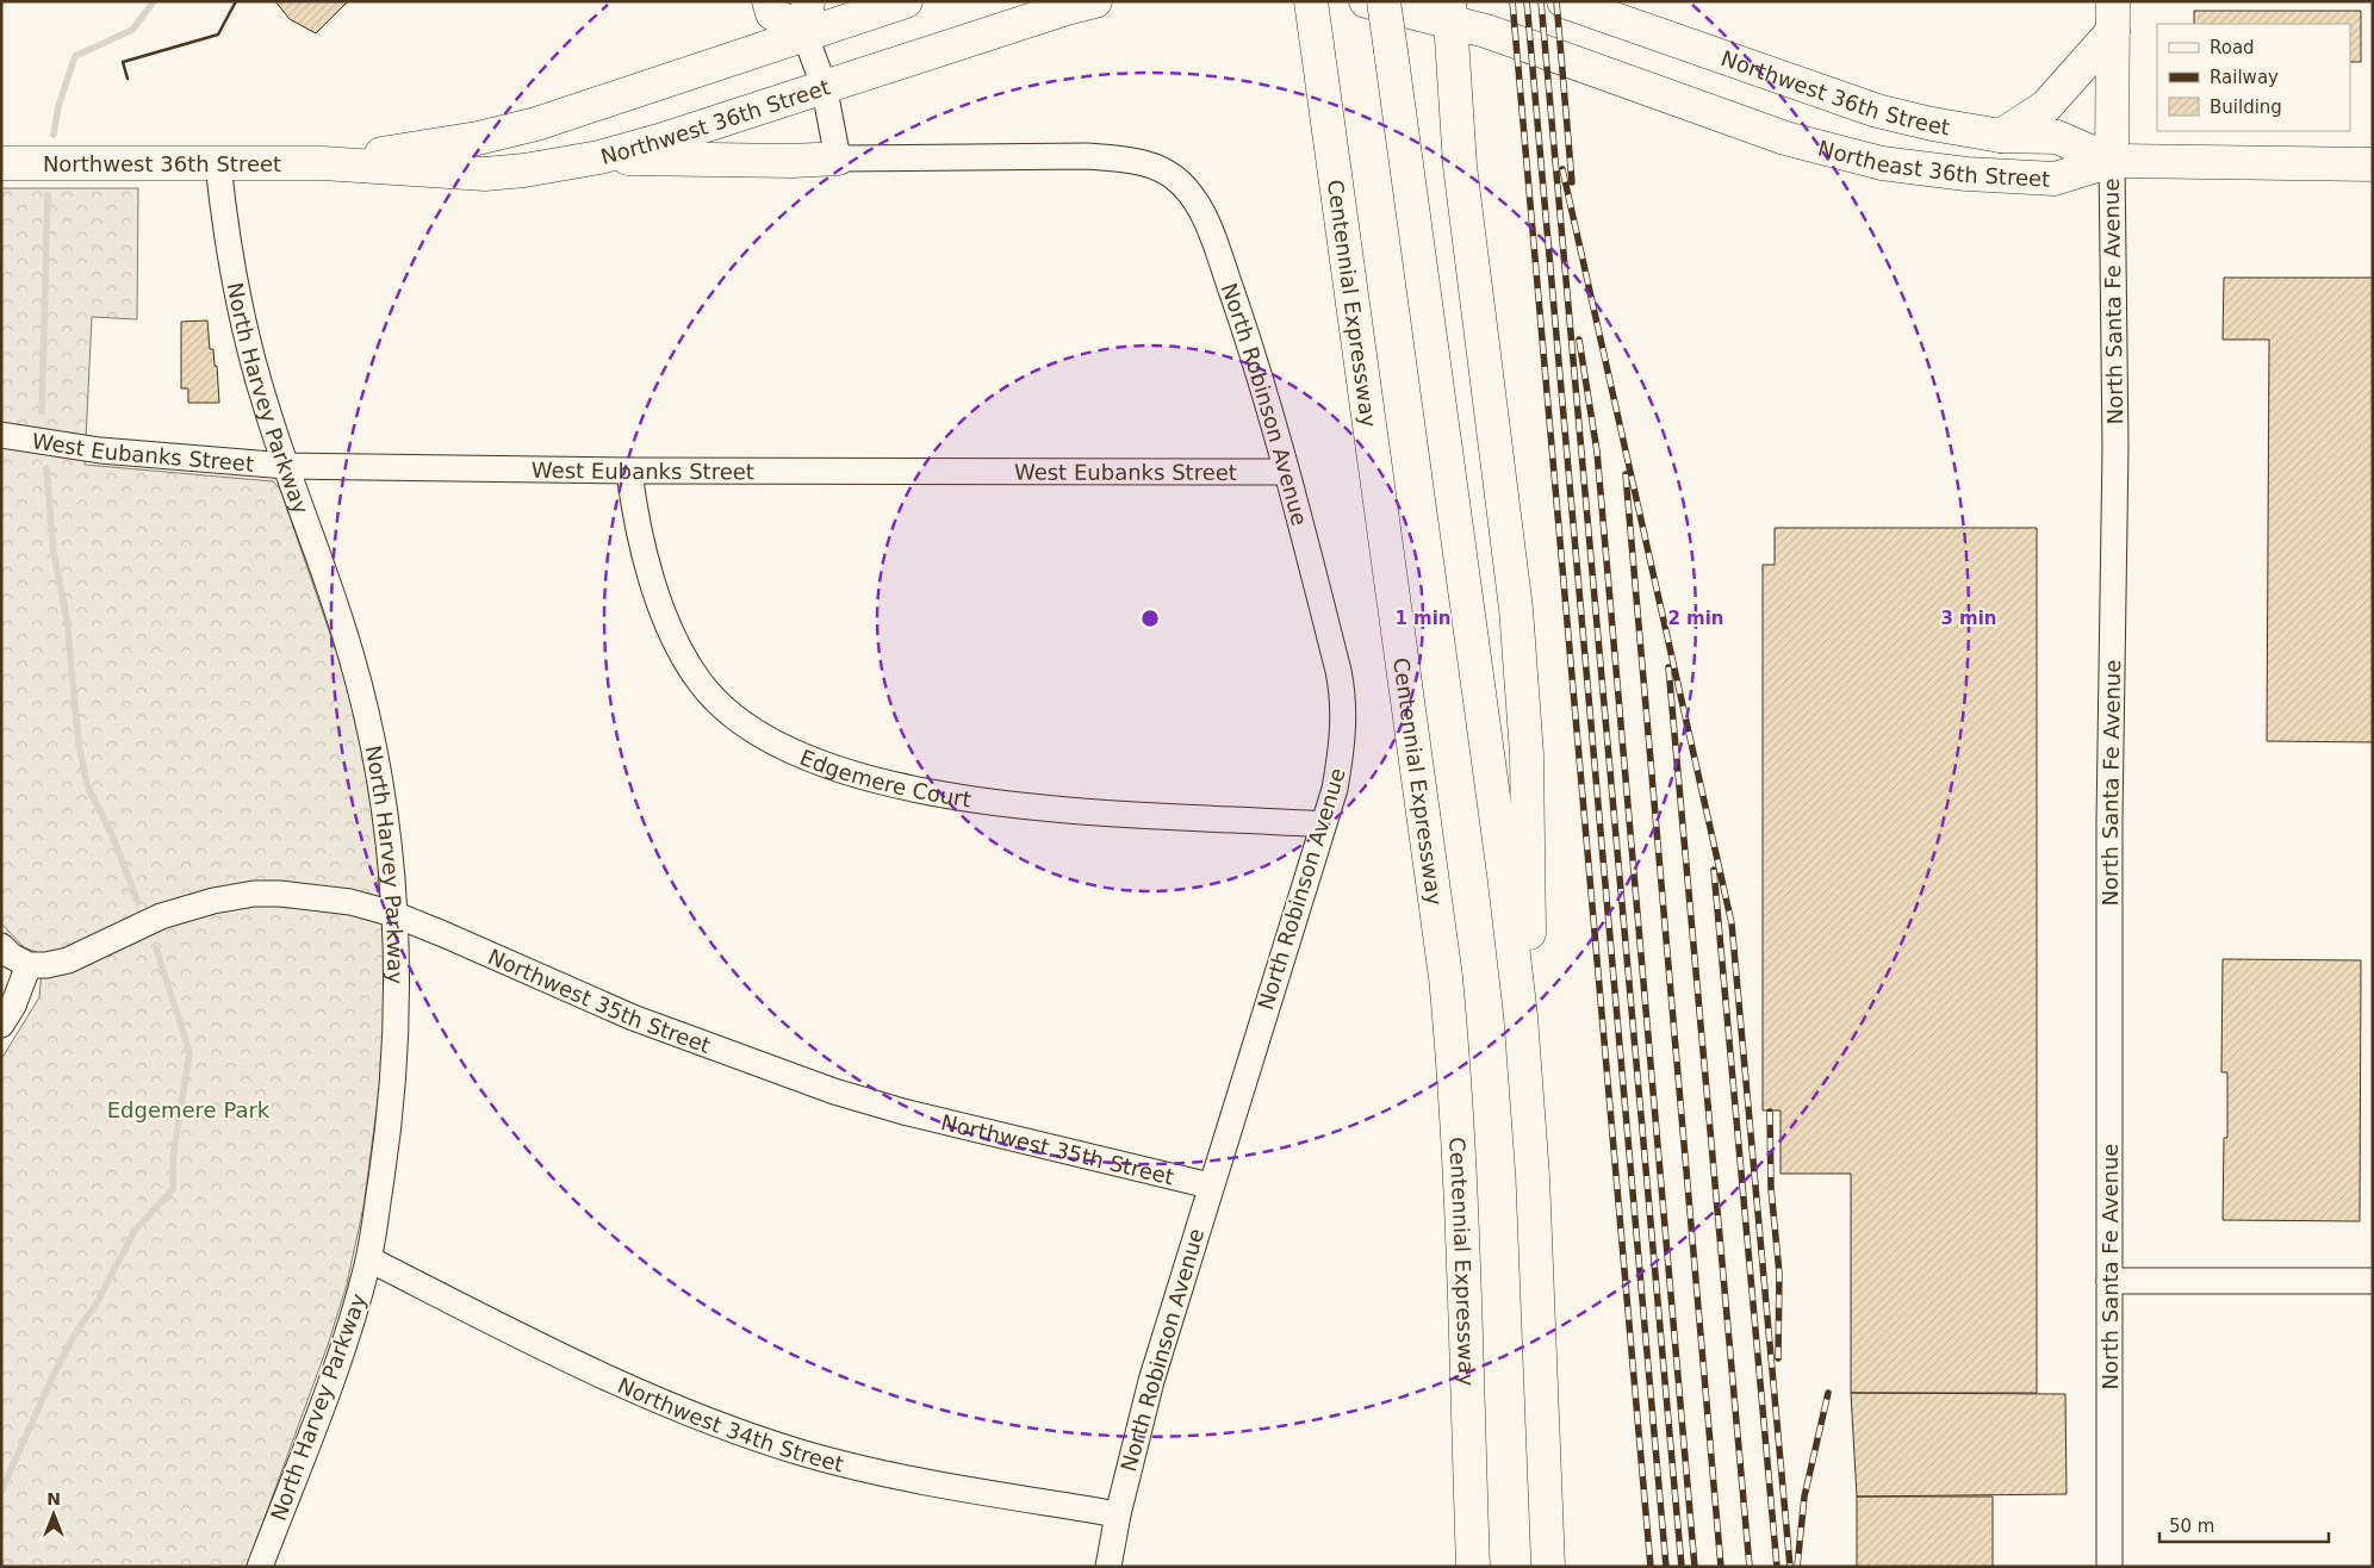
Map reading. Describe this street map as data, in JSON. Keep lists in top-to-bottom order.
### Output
{
  "streets": {
    "main road": [
      "Northwest 36th Street",
      "Northeast 36th Street",
      "North Santa Fe Avenue",
      "Centennial Expressway"
    ],
    "street": [
      "North Harvey Parkway",
      "North Robinson Avenue",
      "West Eubanks Street",
      "Edgemere Court",
      "Northwest 35th Street",
      "Northwest 34th Street"
    ]
  },
  "crossings": [
    ["Northwest 36th Street", "Northeast 36th Street"],
    ["Northwest 36th Street", "North Santa Fe Avenue"],
    ["Northwest 36th Street", "North Harvey Parkway"],
    ["Northeast 36th Street", "North Santa Fe Avenue"],
    ["North Harvey Parkway", "West Eubanks Street"],
    ["North Harvey Parkway", "Northwest 35th Street"],
    ["North Harvey Parkway", "Northwest 34th Street"],
    ["North Robinson Avenue", "West Eubanks Street"],
    ["North Robinson Avenue", "Edgemere Court"],
    ["North Robinson Avenue", "Northwest 35th Street"],
    ["North Robinson Avenue", "Northwest 34th Street"],
    ["West Eubanks Street", "Edgemere Court"]
  ],
  "parks": ["Edgemere Park"],
  "legend": ["Road", "Railway", "Building"],
  "scale_bar": "50 m",
  "north": "top",
  "rings": ["1 min", "2 min", "3 min"]
}
